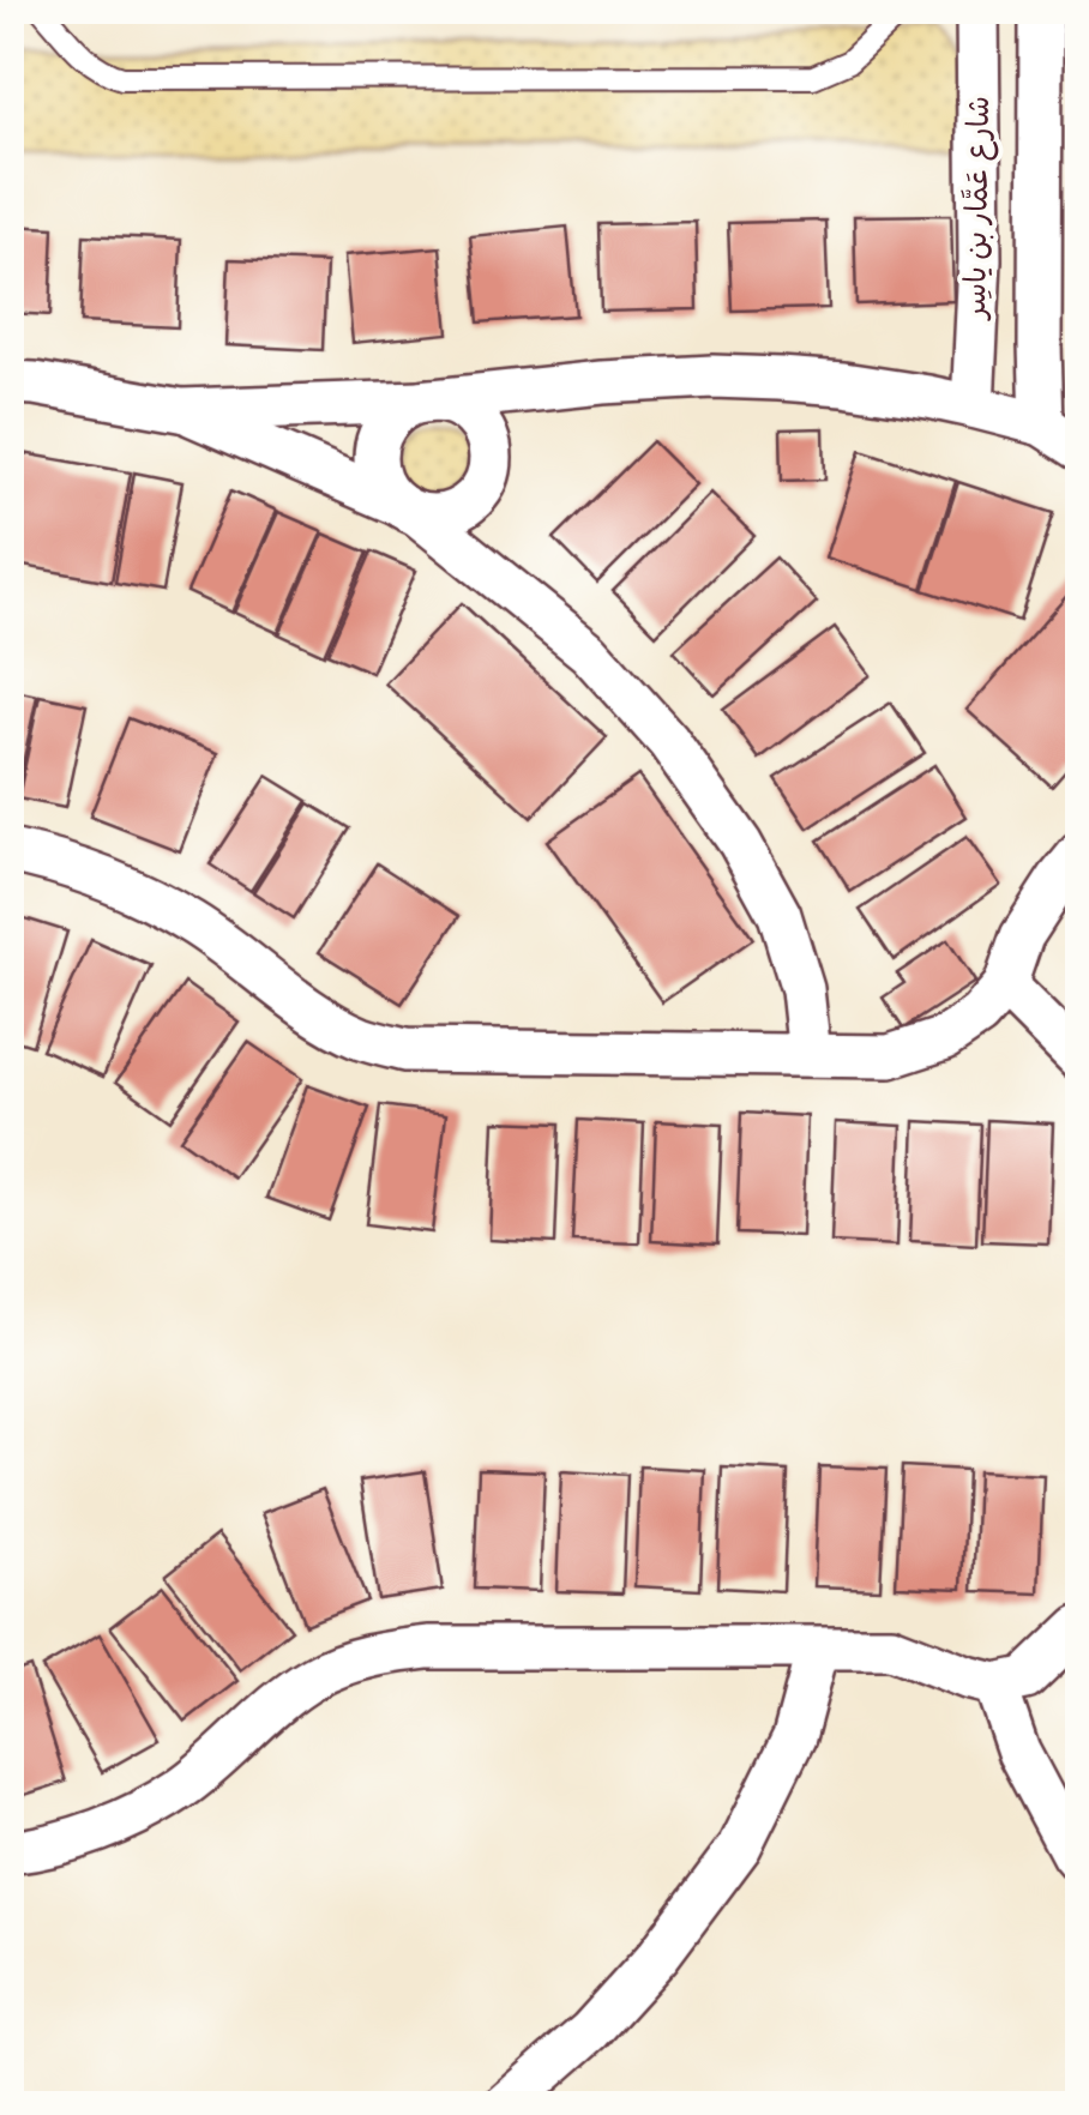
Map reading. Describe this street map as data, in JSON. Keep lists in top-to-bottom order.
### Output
{
  "streets": {
    "street": ["شارع عَمَّار بن ياسِر"]
  }
}
